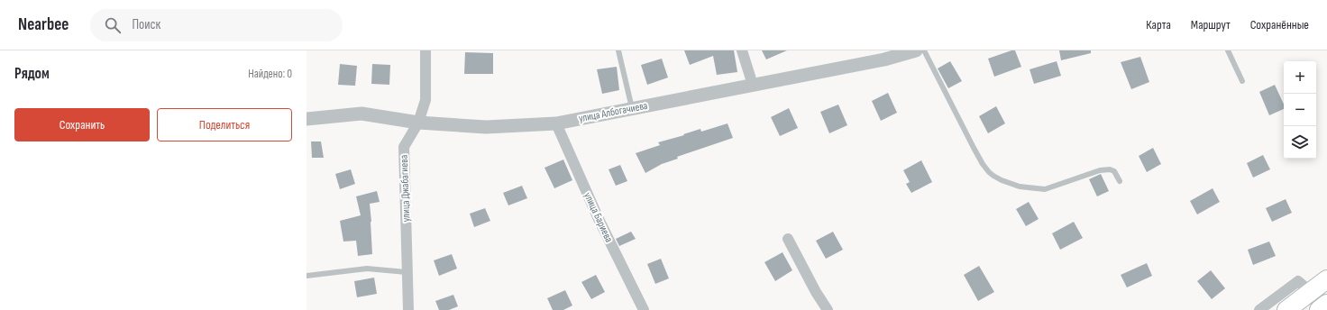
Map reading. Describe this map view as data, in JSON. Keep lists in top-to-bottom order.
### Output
{
  "streets": {
    "street": ["улица Албогачиева", "улица Джабагиева", "улица Бариева"]
  },
  "crossings": [
    ["улица Албогачиева", "улица Джабагиева"],
    ["улица Албогачиева", "улица Бариева"]
  ],
  "page": {
    "header": "Nearbee",
    "search": "Поиск",
    "nav": ["Карта", "Маршрут", "Сохранённые"],
    "heading": ["Рядом", "Найдено: 0"],
    "map_buttons": ["+", "−"],
    "buttons": ["Сохранить", "Поделиться"]
  }
}
